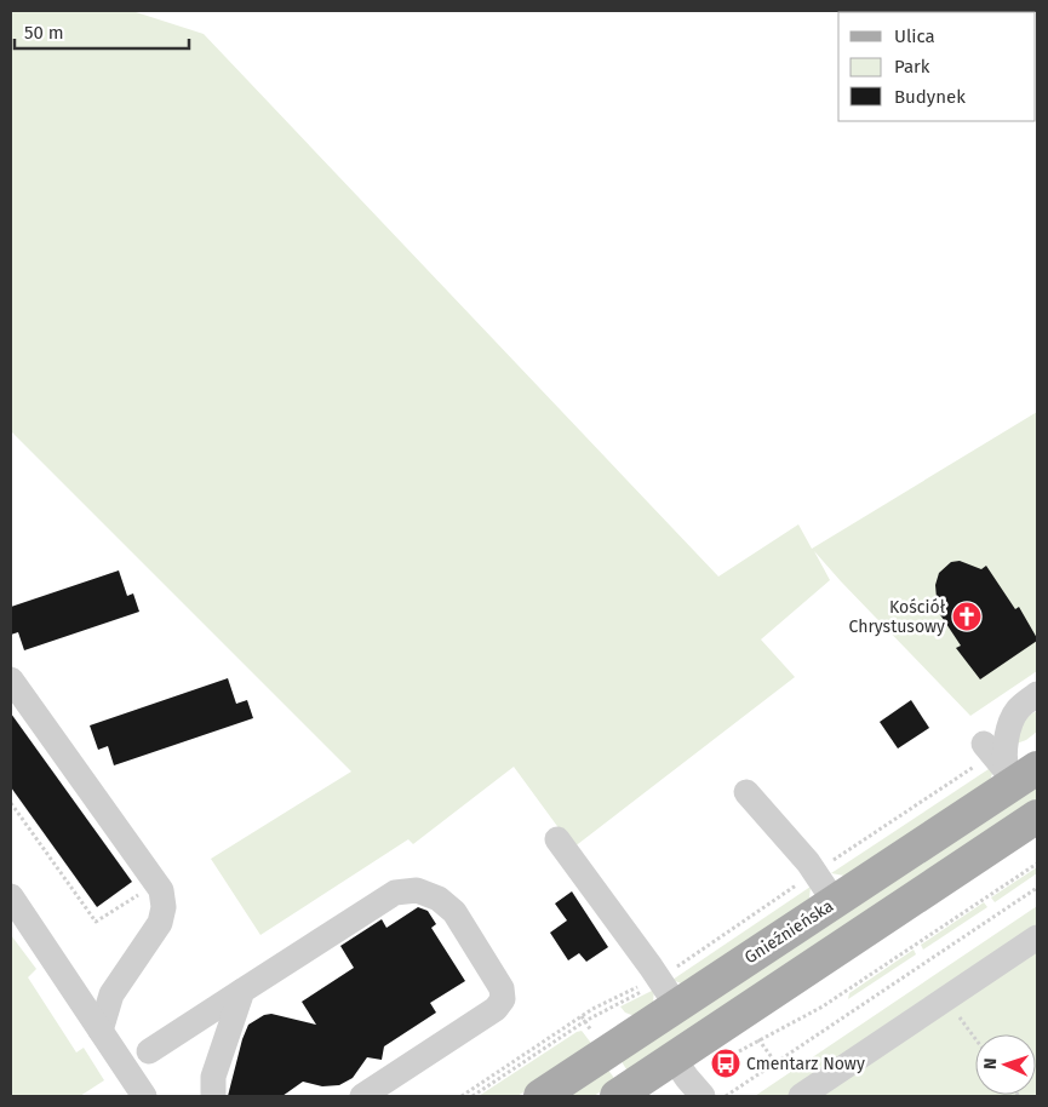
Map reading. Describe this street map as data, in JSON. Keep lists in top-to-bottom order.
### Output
{
  "streets": {
    "main road": ["Gnieźnieńska"]
  },
  "places": {
    "church": ["Kościół Chrystusowy"],
    "bus stop": ["Cmentarz Nowy"]
  },
  "legend": ["Ulica", "Park", "Budynek"],
  "scale_bar": "50 m",
  "north": "left"
}
